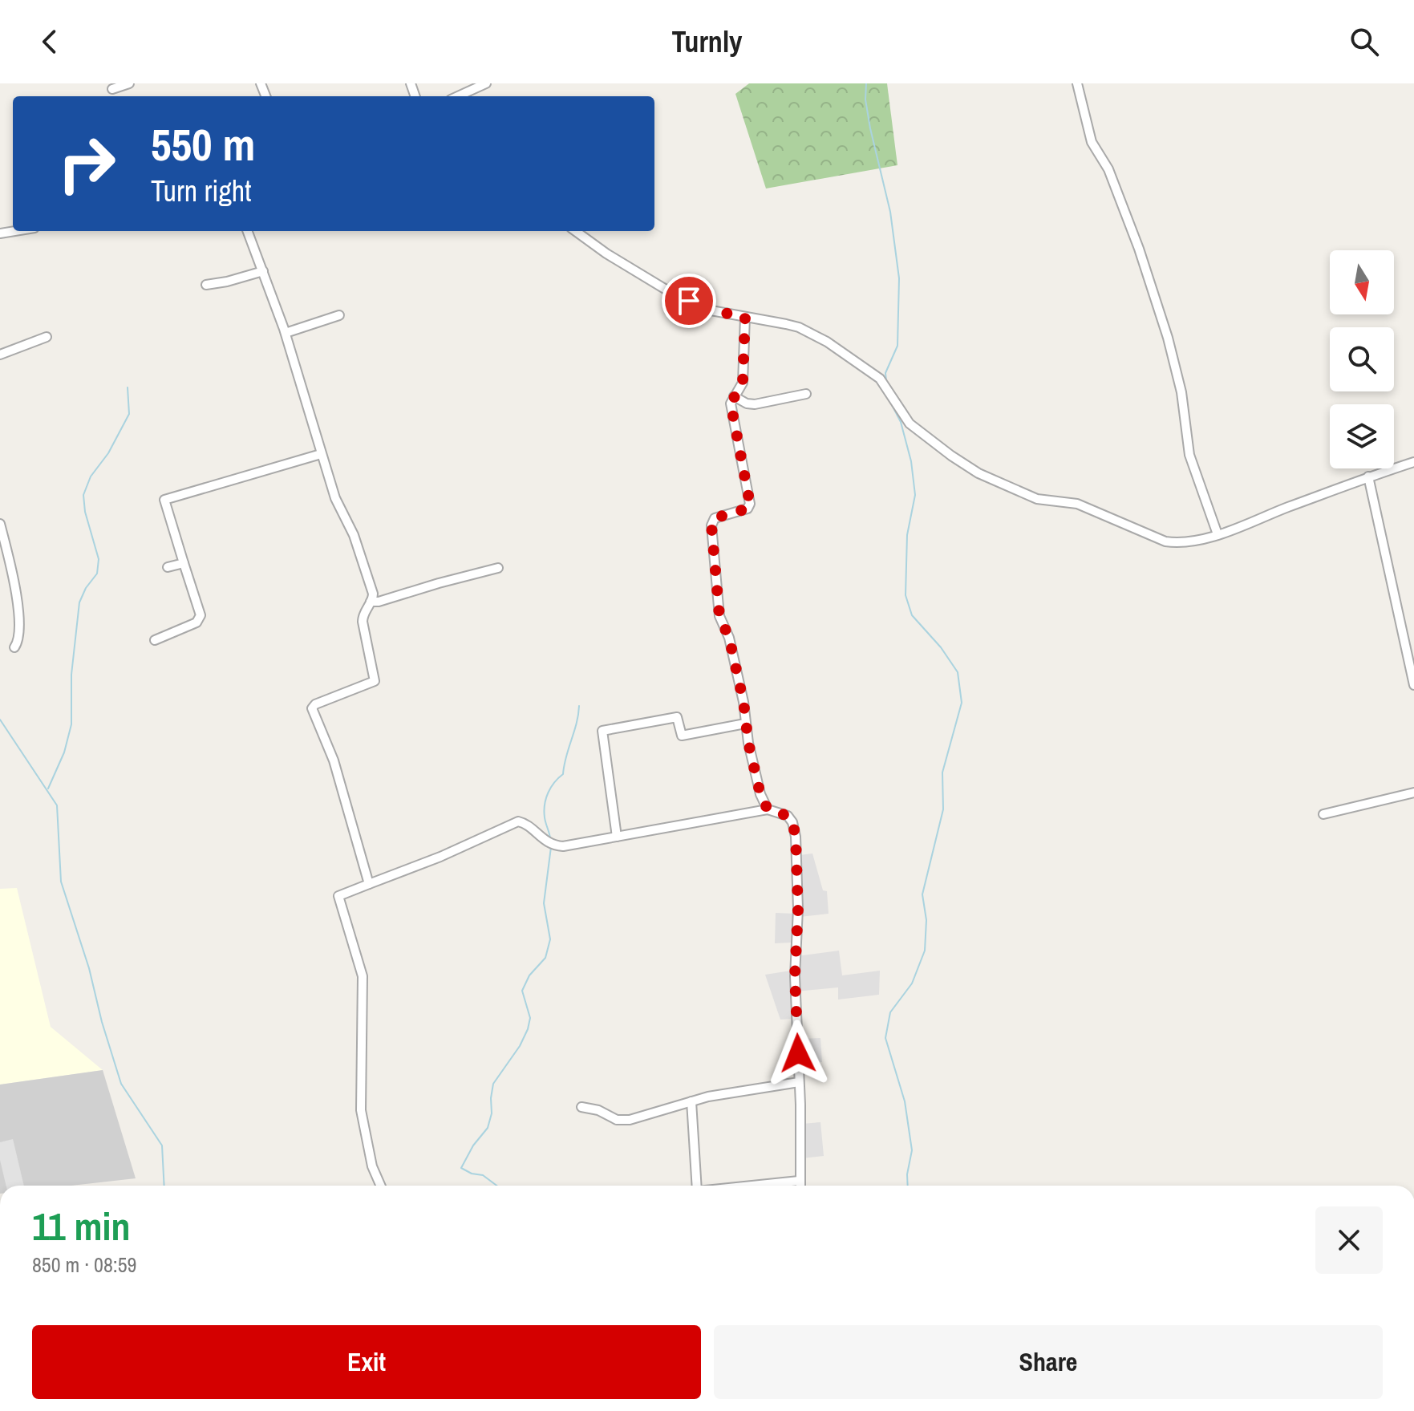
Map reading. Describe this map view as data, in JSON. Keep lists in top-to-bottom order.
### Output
{
  "north": "bottom",
  "page": {
    "header": "Turnly",
    "turn": ["550 m", "Turn right"],
    "heading": ["11 min", "850 m · 08:59"],
    "buttons": ["Exit", "Share"]
  }
}
